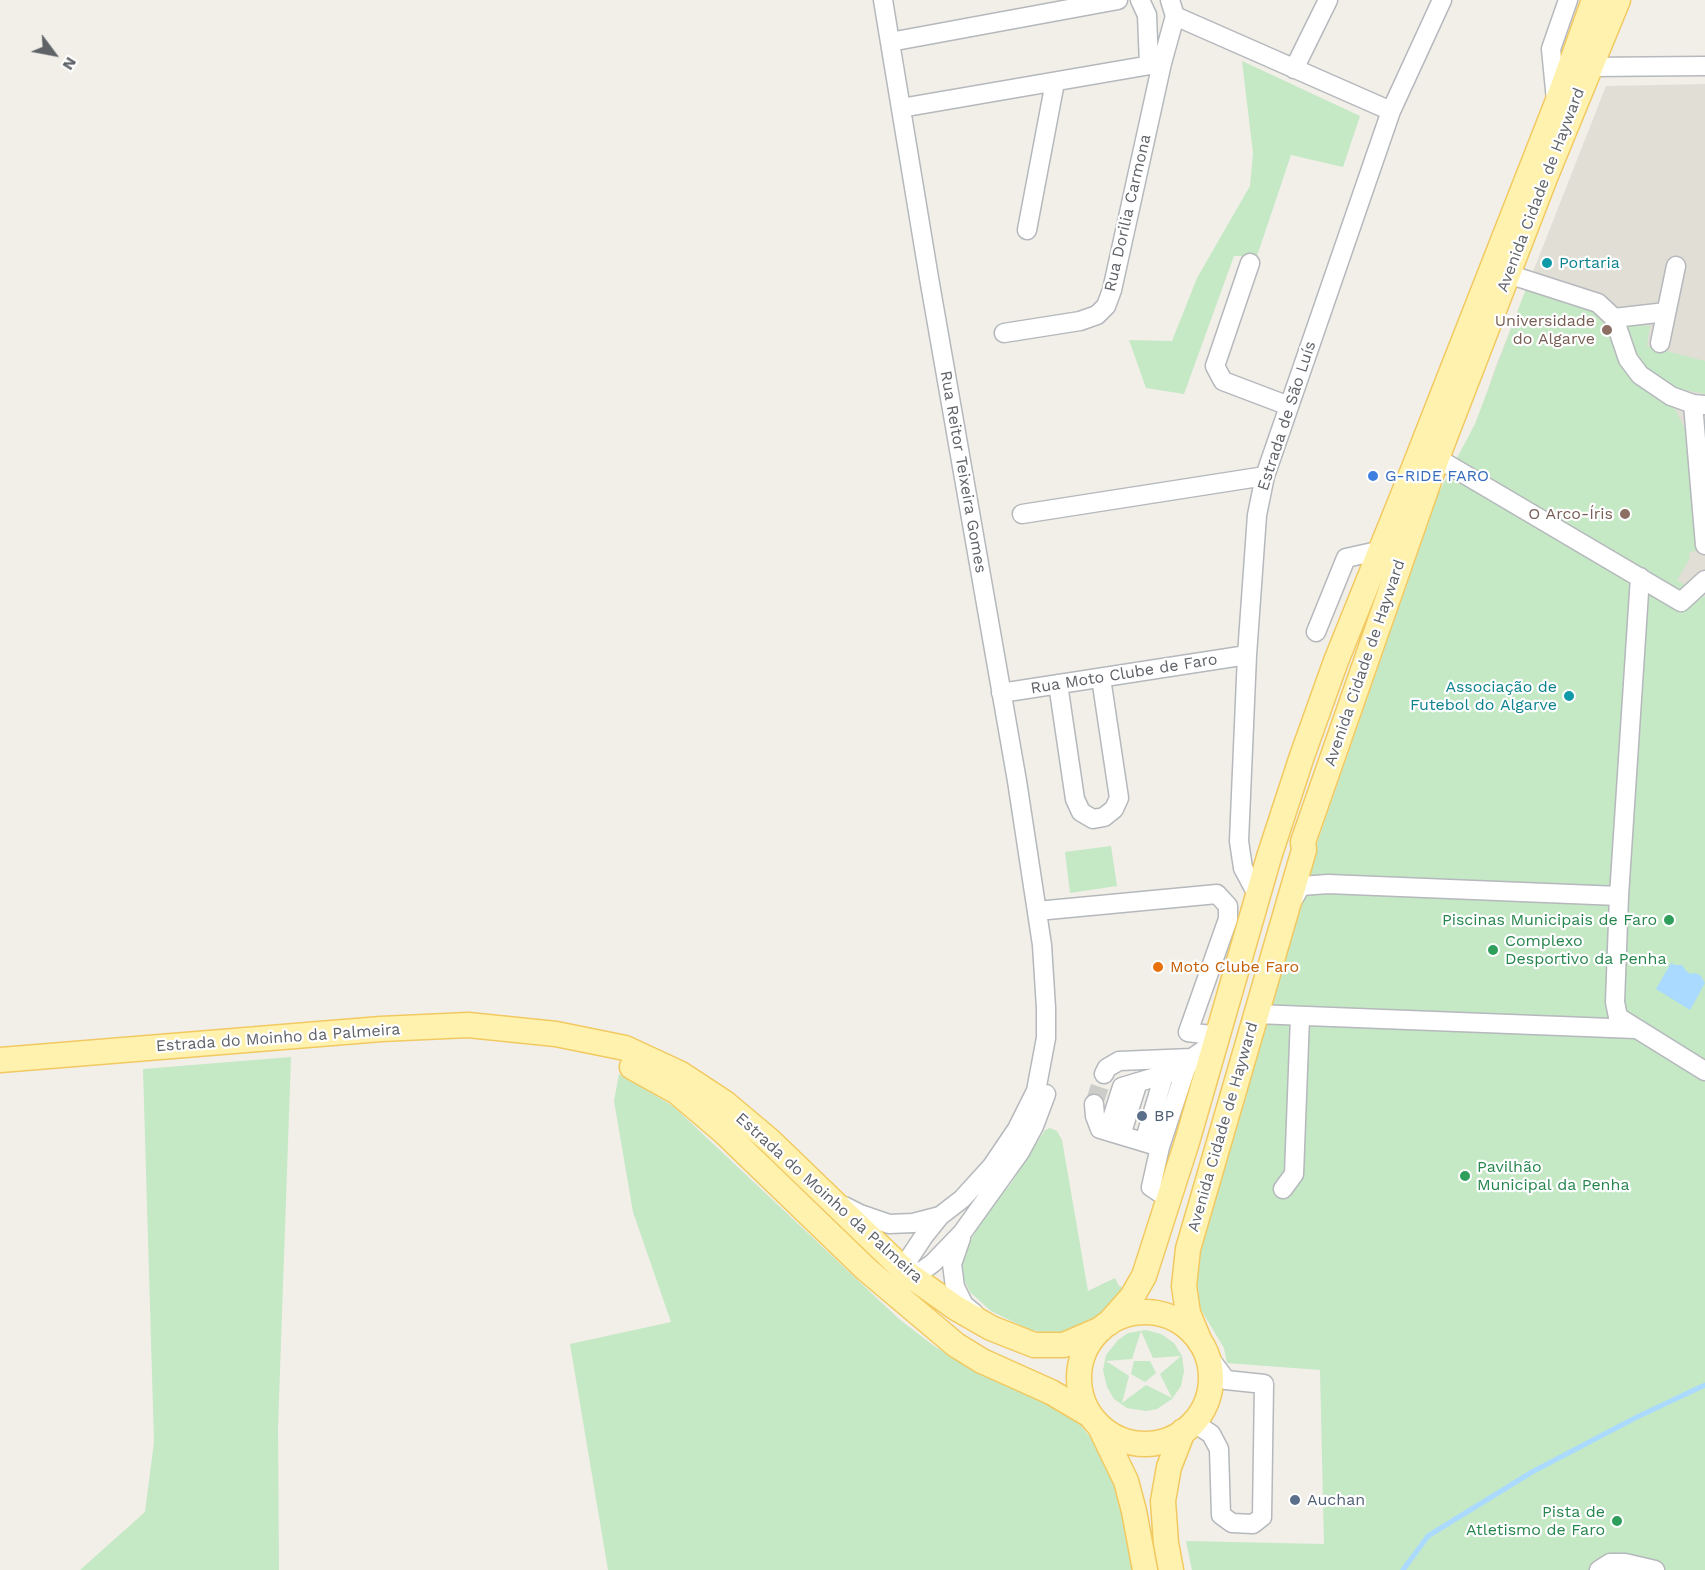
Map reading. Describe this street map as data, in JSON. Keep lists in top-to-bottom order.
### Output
{
  "streets": {
    "main road": ["Avenida Cidade de Hayward", "Estrada do Moinho da Palmeira"],
    "street": [
      "Rua Dorilia Carmona",
      "Estrada de São Luís",
      "Rua Reitor Teixeira Gomes",
      "Rua Moto Clube de Faro"
    ]
  },
  "crossings": [
    ["Avenida Cidade de Hayward", "Estrada de São Luís"],
    ["Avenida Cidade de Hayward", "Estrada do Moinho da Palmeira"],
    ["Estrada de São Luís", "Rua Moto Clube de Faro"],
    ["Rua Reitor Teixeira Gomes", "Rua Moto Clube de Faro"]
  ],
  "places": [
    "Portaria",
    "Universidade do Algarve",
    "G-RIDE FARO",
    "O Arco-Íris",
    "Associação de Futebol do Algarve",
    "Piscinas Municipais de Faro",
    "Complexo Desportivo da Penha",
    "Moto Clube Faro",
    "BP",
    "Pavilhão Municipal da Penha",
    "Auchan",
    "Pista de Atletismo de Faro"
  ],
  "north": "bottom right"
}
